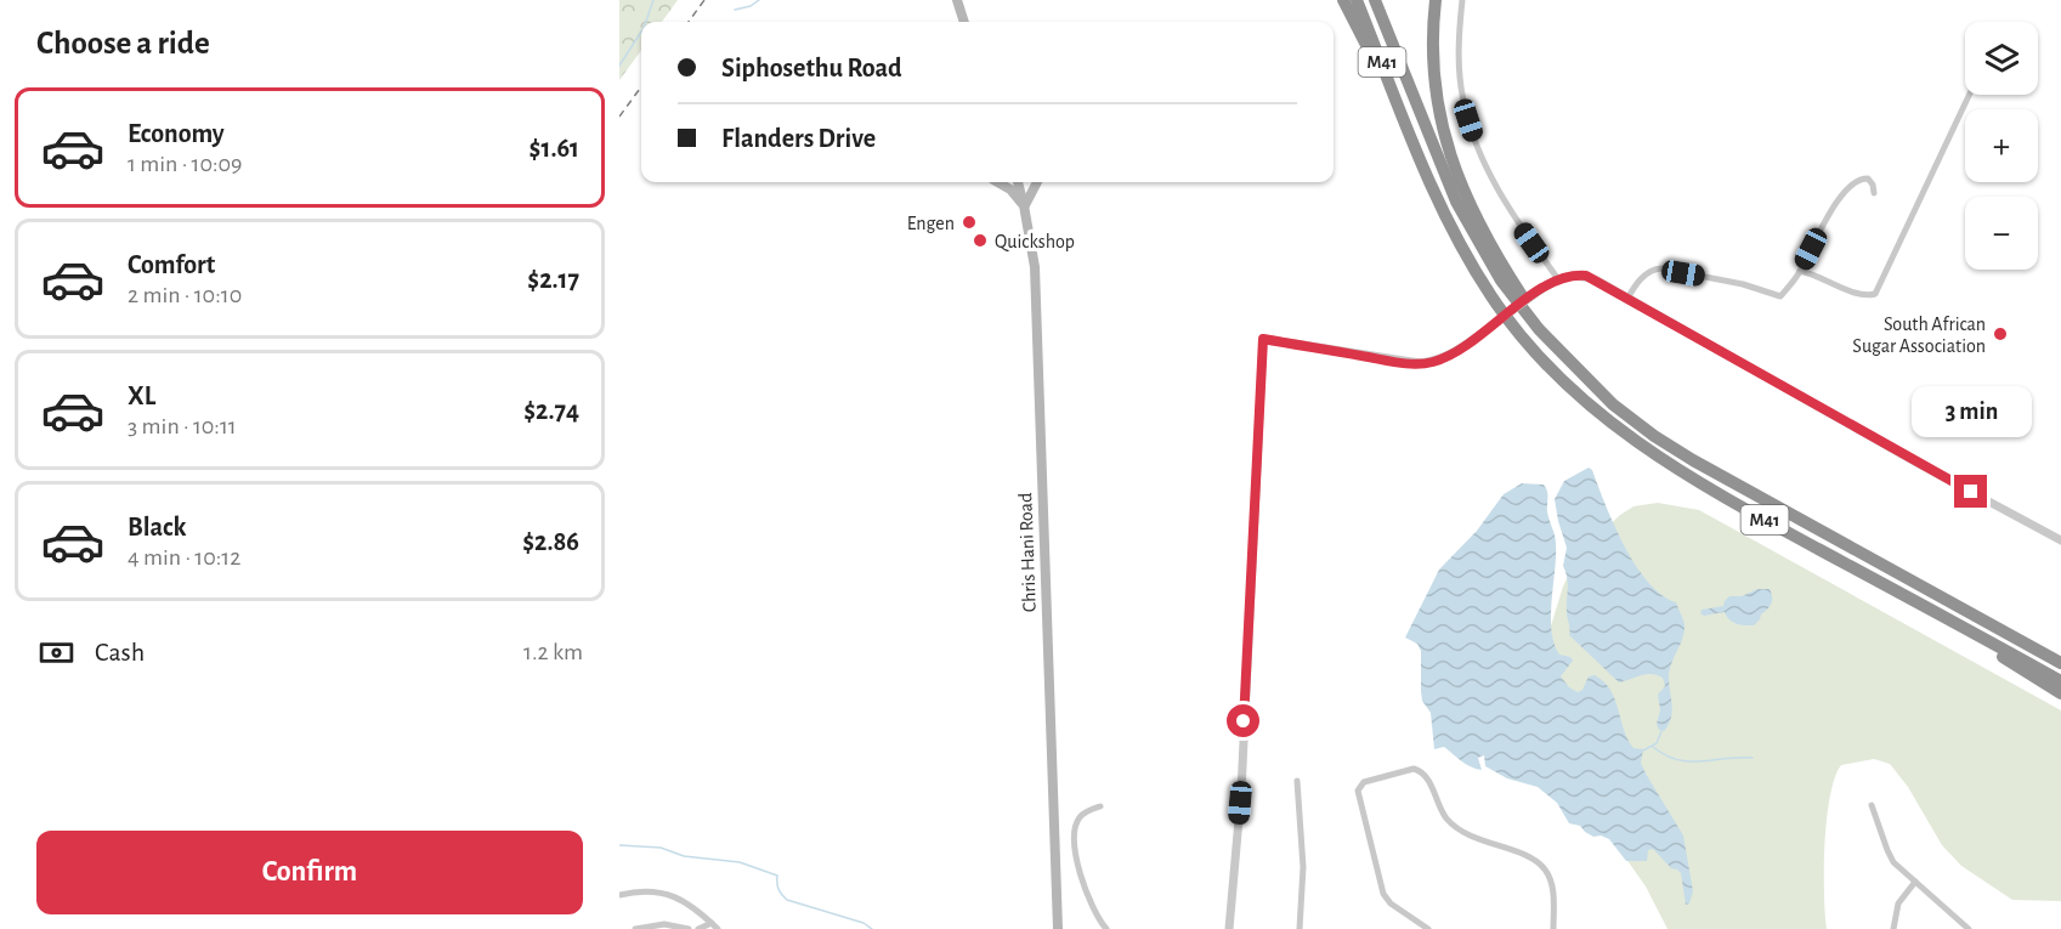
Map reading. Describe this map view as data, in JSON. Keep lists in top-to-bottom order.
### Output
{
  "streets": {
    "highway": ["M41"],
    "main road": ["Chris Hani Road"]
  },
  "places": ["Engen", "Quickshop", "South African Sugar Association"],
  "page": {
    "heading": "Choose a ride",
    "map_buttons": ["+", "−"],
    "banner": ["Siphosethu Road", "Flanders Drive"],
    "list": [
      {
        "name": "Economy",
        "note": "1 min · 10:09",
        "value": "$1.61"
      },
      {
        "name": "Comfort",
        "note": "2 min · 10:10",
        "value": "$2.17"
      },
      {
        "name": "XL",
        "note": "3 min · 10:11",
        "value": "$2.74"
      },
      {
        "name": "Black",
        "note": "4 min · 10:12",
        "value": "$2.86"
      }
    ],
    "bubble": "3 min",
    "pay": ["Cash", "1.2 km"],
    "buttons": "Confirm"
  }
}
